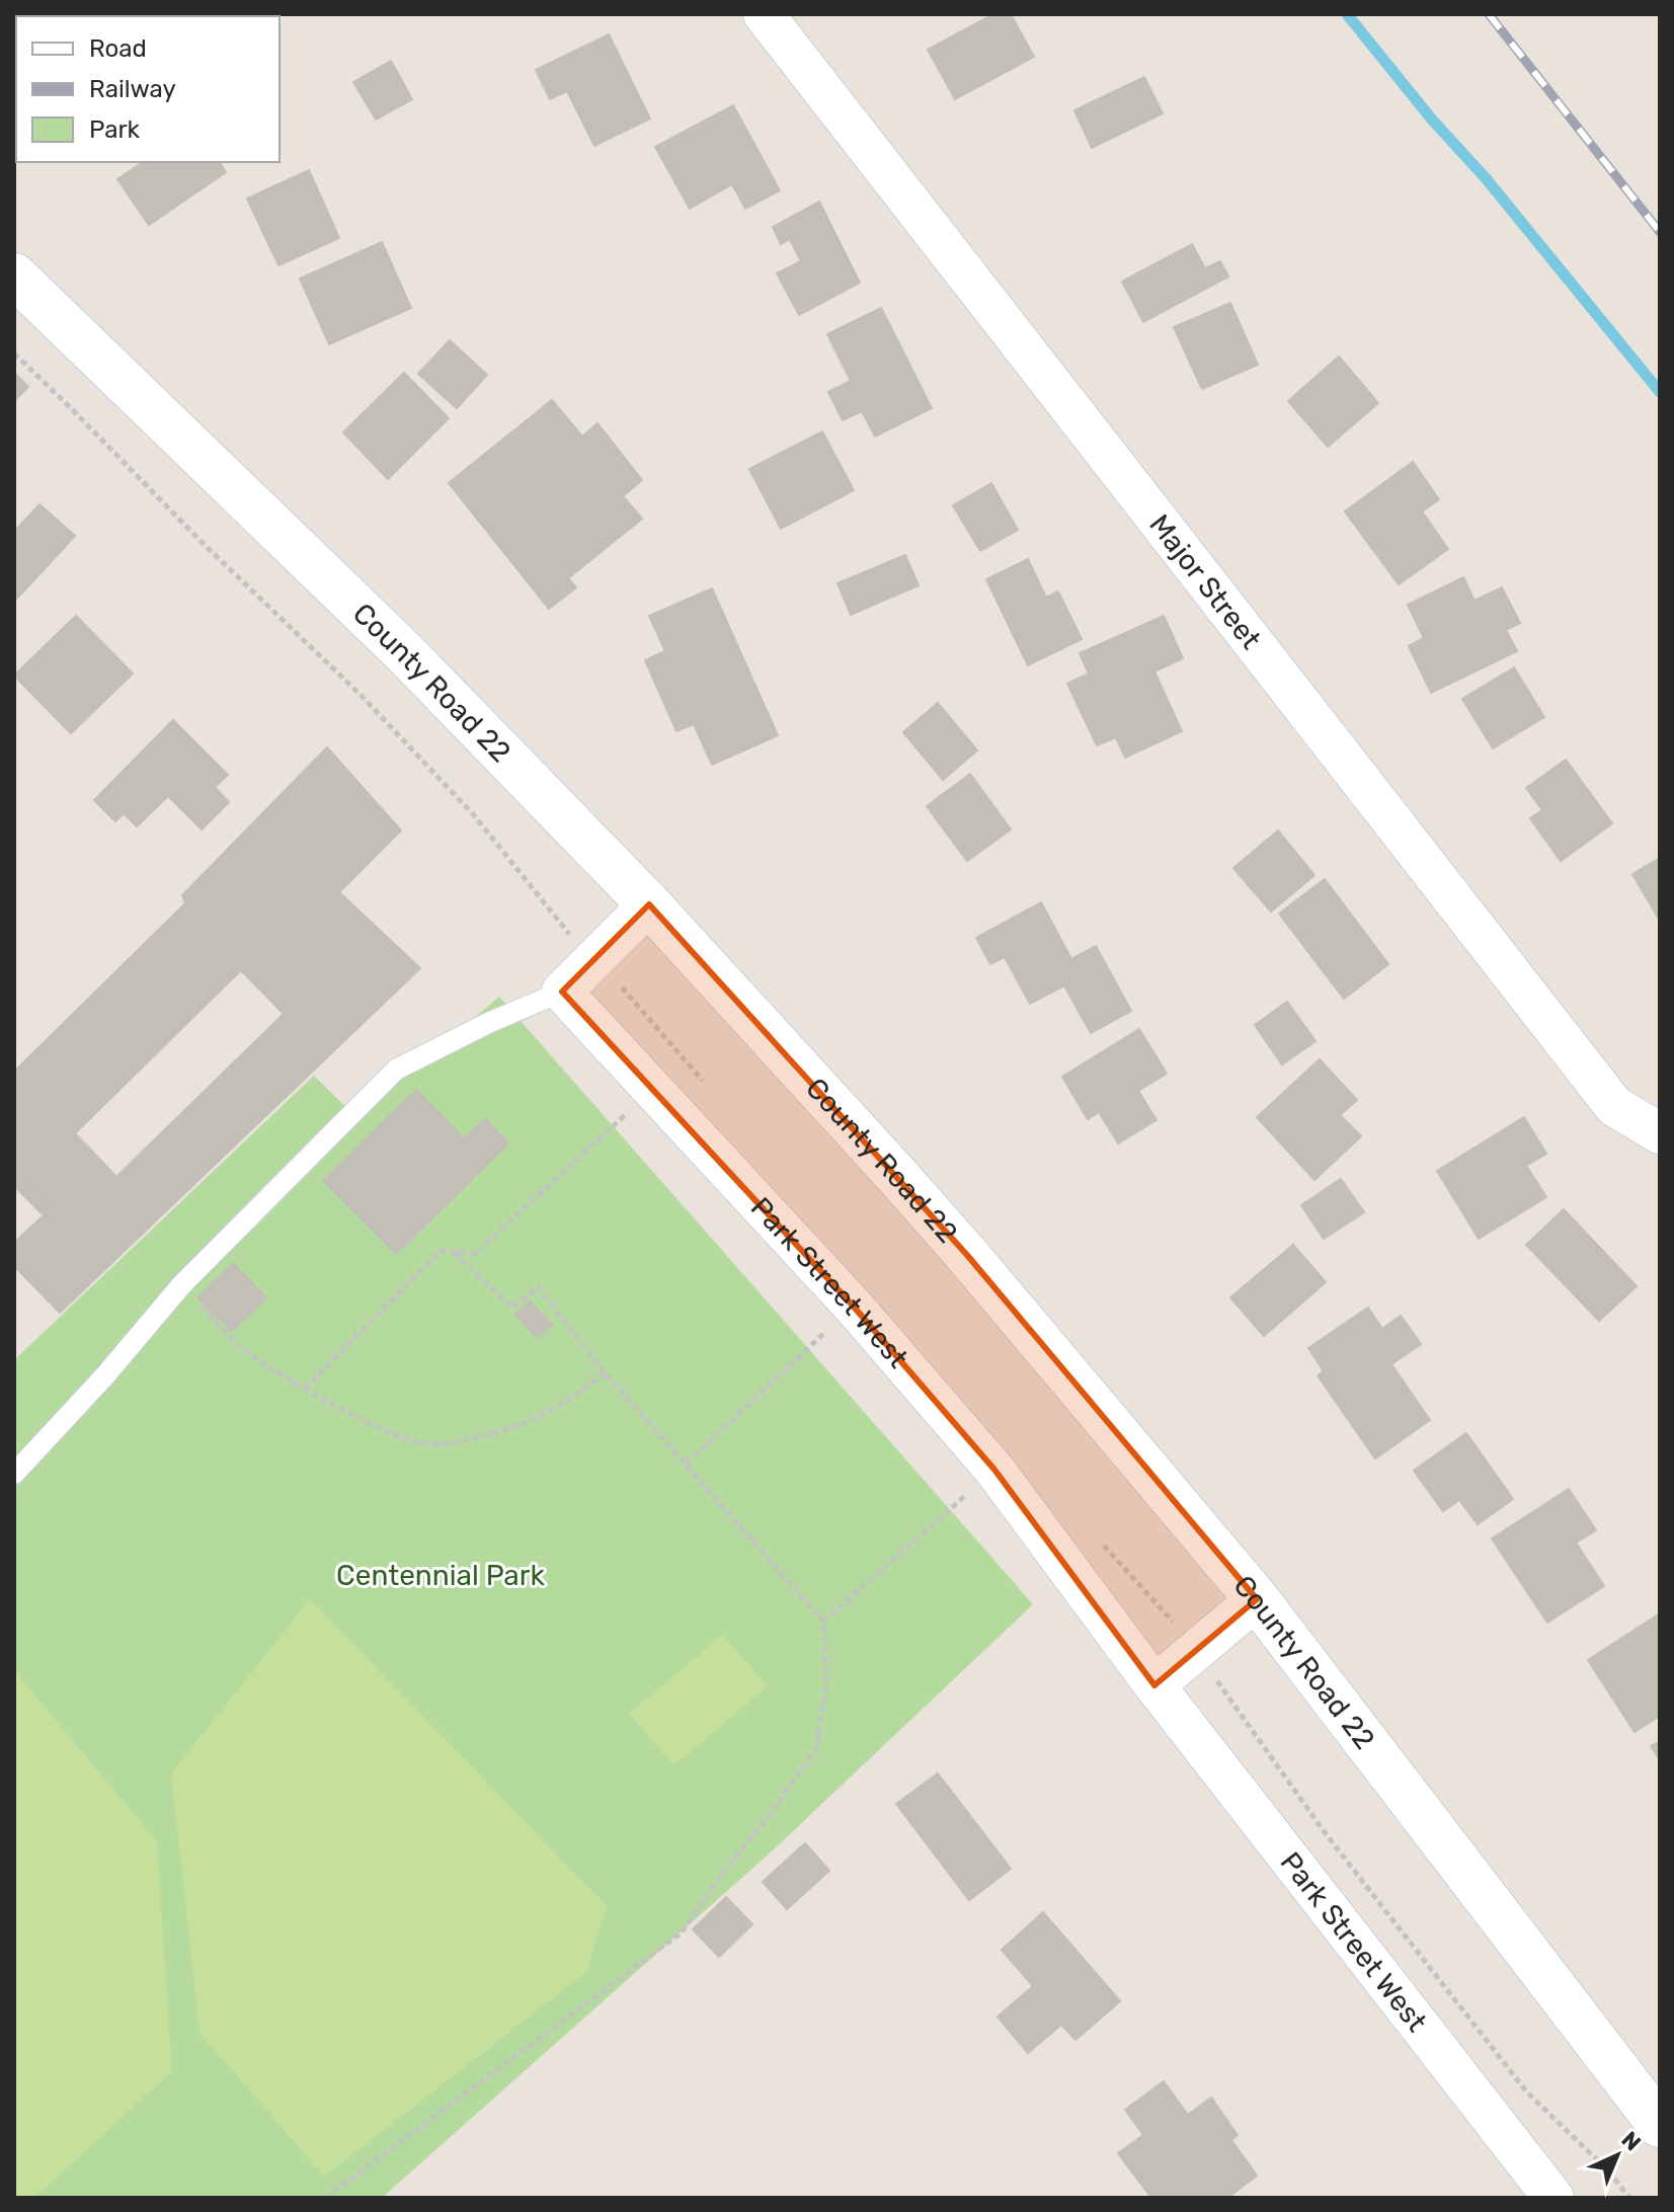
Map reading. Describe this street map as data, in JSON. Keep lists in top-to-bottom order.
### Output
{
  "streets": {
    "main road": ["County Road 22"],
    "street": ["Major Street", "Park Street West"]
  },
  "parks": ["Centennial Park"],
  "legend": ["Road", "Railway", "Park"],
  "north": "top right"
}
